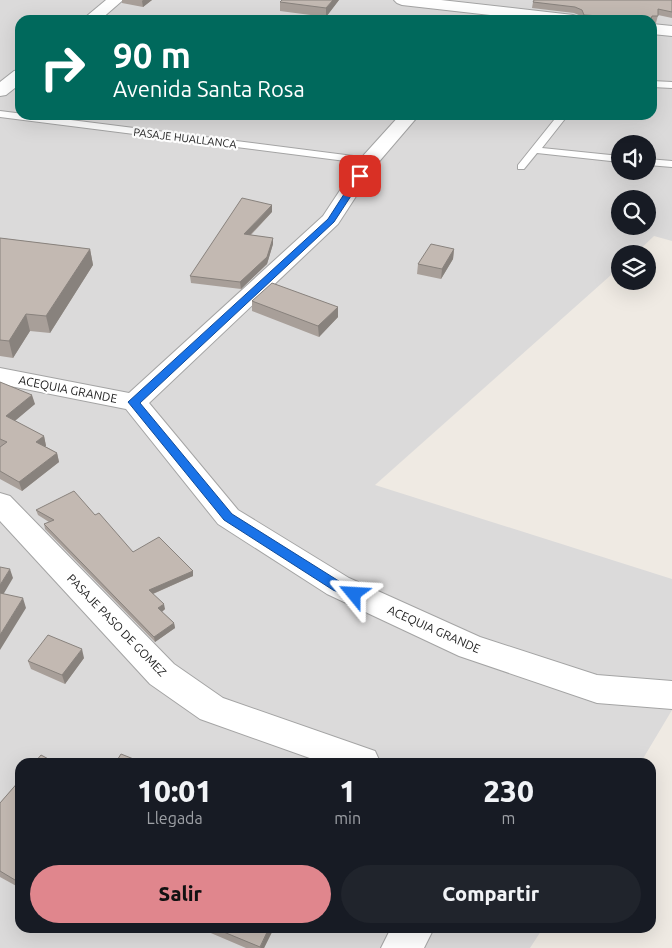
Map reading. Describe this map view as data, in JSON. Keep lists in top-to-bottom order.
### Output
{
  "streets": {
    "street": ["ACEQUIA GRANDE", "PASAJE PASO DE GOMEZ"],
    "lane": ["PASAJE HUALLANCA"]
  },
  "page": {
    "turn": ["90 m", "Avenida Santa Rosa"],
    "eta": [
      "10:01",
      "Llegada",
      "1",
      "min",
      "230",
      "m"
    ],
    "buttons": ["Salir", "Compartir"]
  }
}
